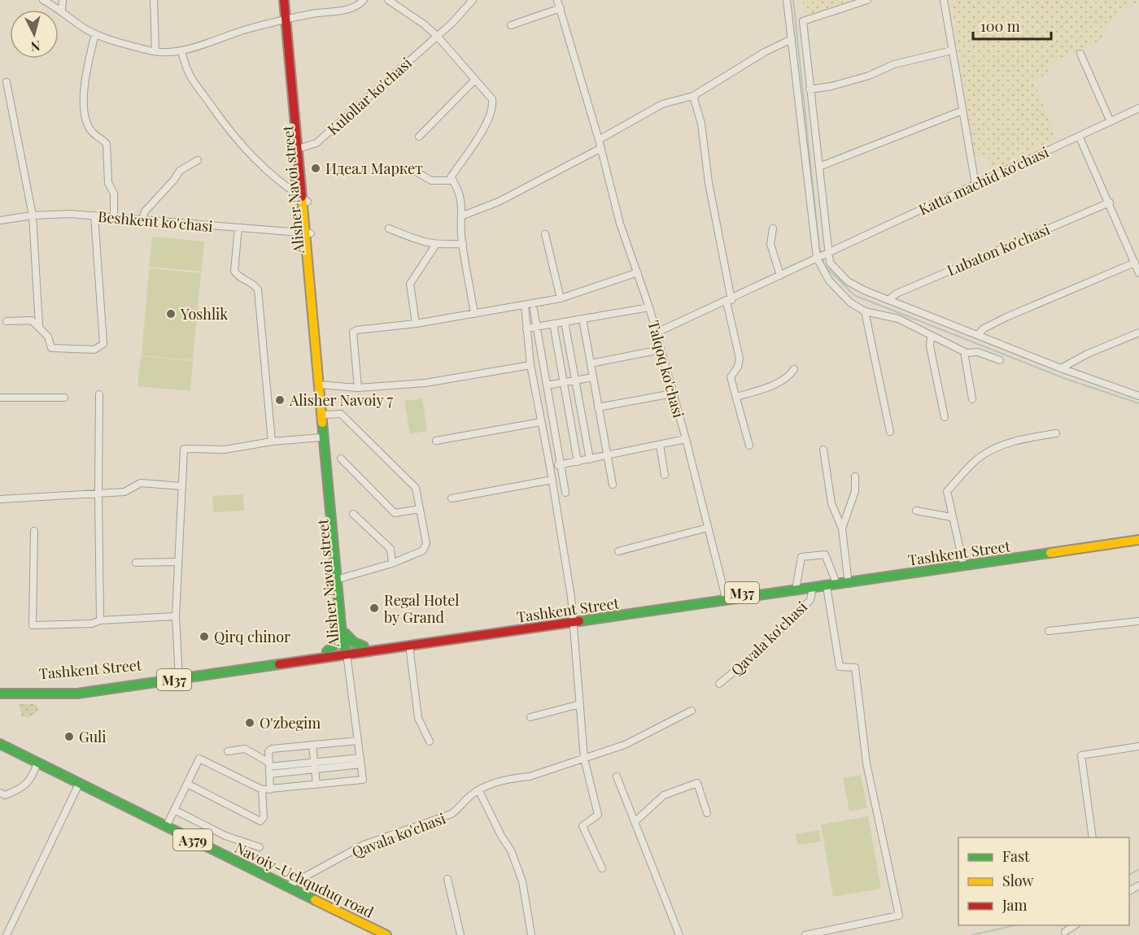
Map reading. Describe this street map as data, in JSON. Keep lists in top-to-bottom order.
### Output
{
  "streets": {
    "main road": [
      "Alisher Navoi street",
      "Tashkent Street",
      "M37",
      "A379",
      "Navoiy-Uchquduq road"
    ],
    "street": [
      "Kulollar ko'chasi",
      "Katta machid ko'chasi",
      "Beshkent ko'chasi",
      "Lubaton ko'chasi",
      "Talqoq ko'chasi",
      "Qavala ko'chasi"
    ]
  },
  "crossings": [
    ["Kulollar ko'chasi", "Alisher Navoi street"],
    ["Katta machid ko'chasi", "Talqoq ko'chasi"],
    ["Alisher Navoi street", "Beshkent ko'chasi"],
    ["Alisher Navoi street", "Tashkent Street"],
    ["Talqoq ko'chasi", "Tashkent Street"],
    ["Tashkent Street", "Qavala ko'chasi"],
    ["Qavala ko'chasi", "Navoiy-Uchquduq road"]
  ],
  "places": [
    "Идеал Маркет",
    "Yoshlik",
    "Alisher Navoiy 7",
    "Regal Hotel by Grand",
    "Qirq chinor",
    "O'zbegim",
    "Guli"
  ],
  "legend": ["Fast", "Slow", "Jam"],
  "scale_bar": "100 m",
  "north": "bottom"
}
